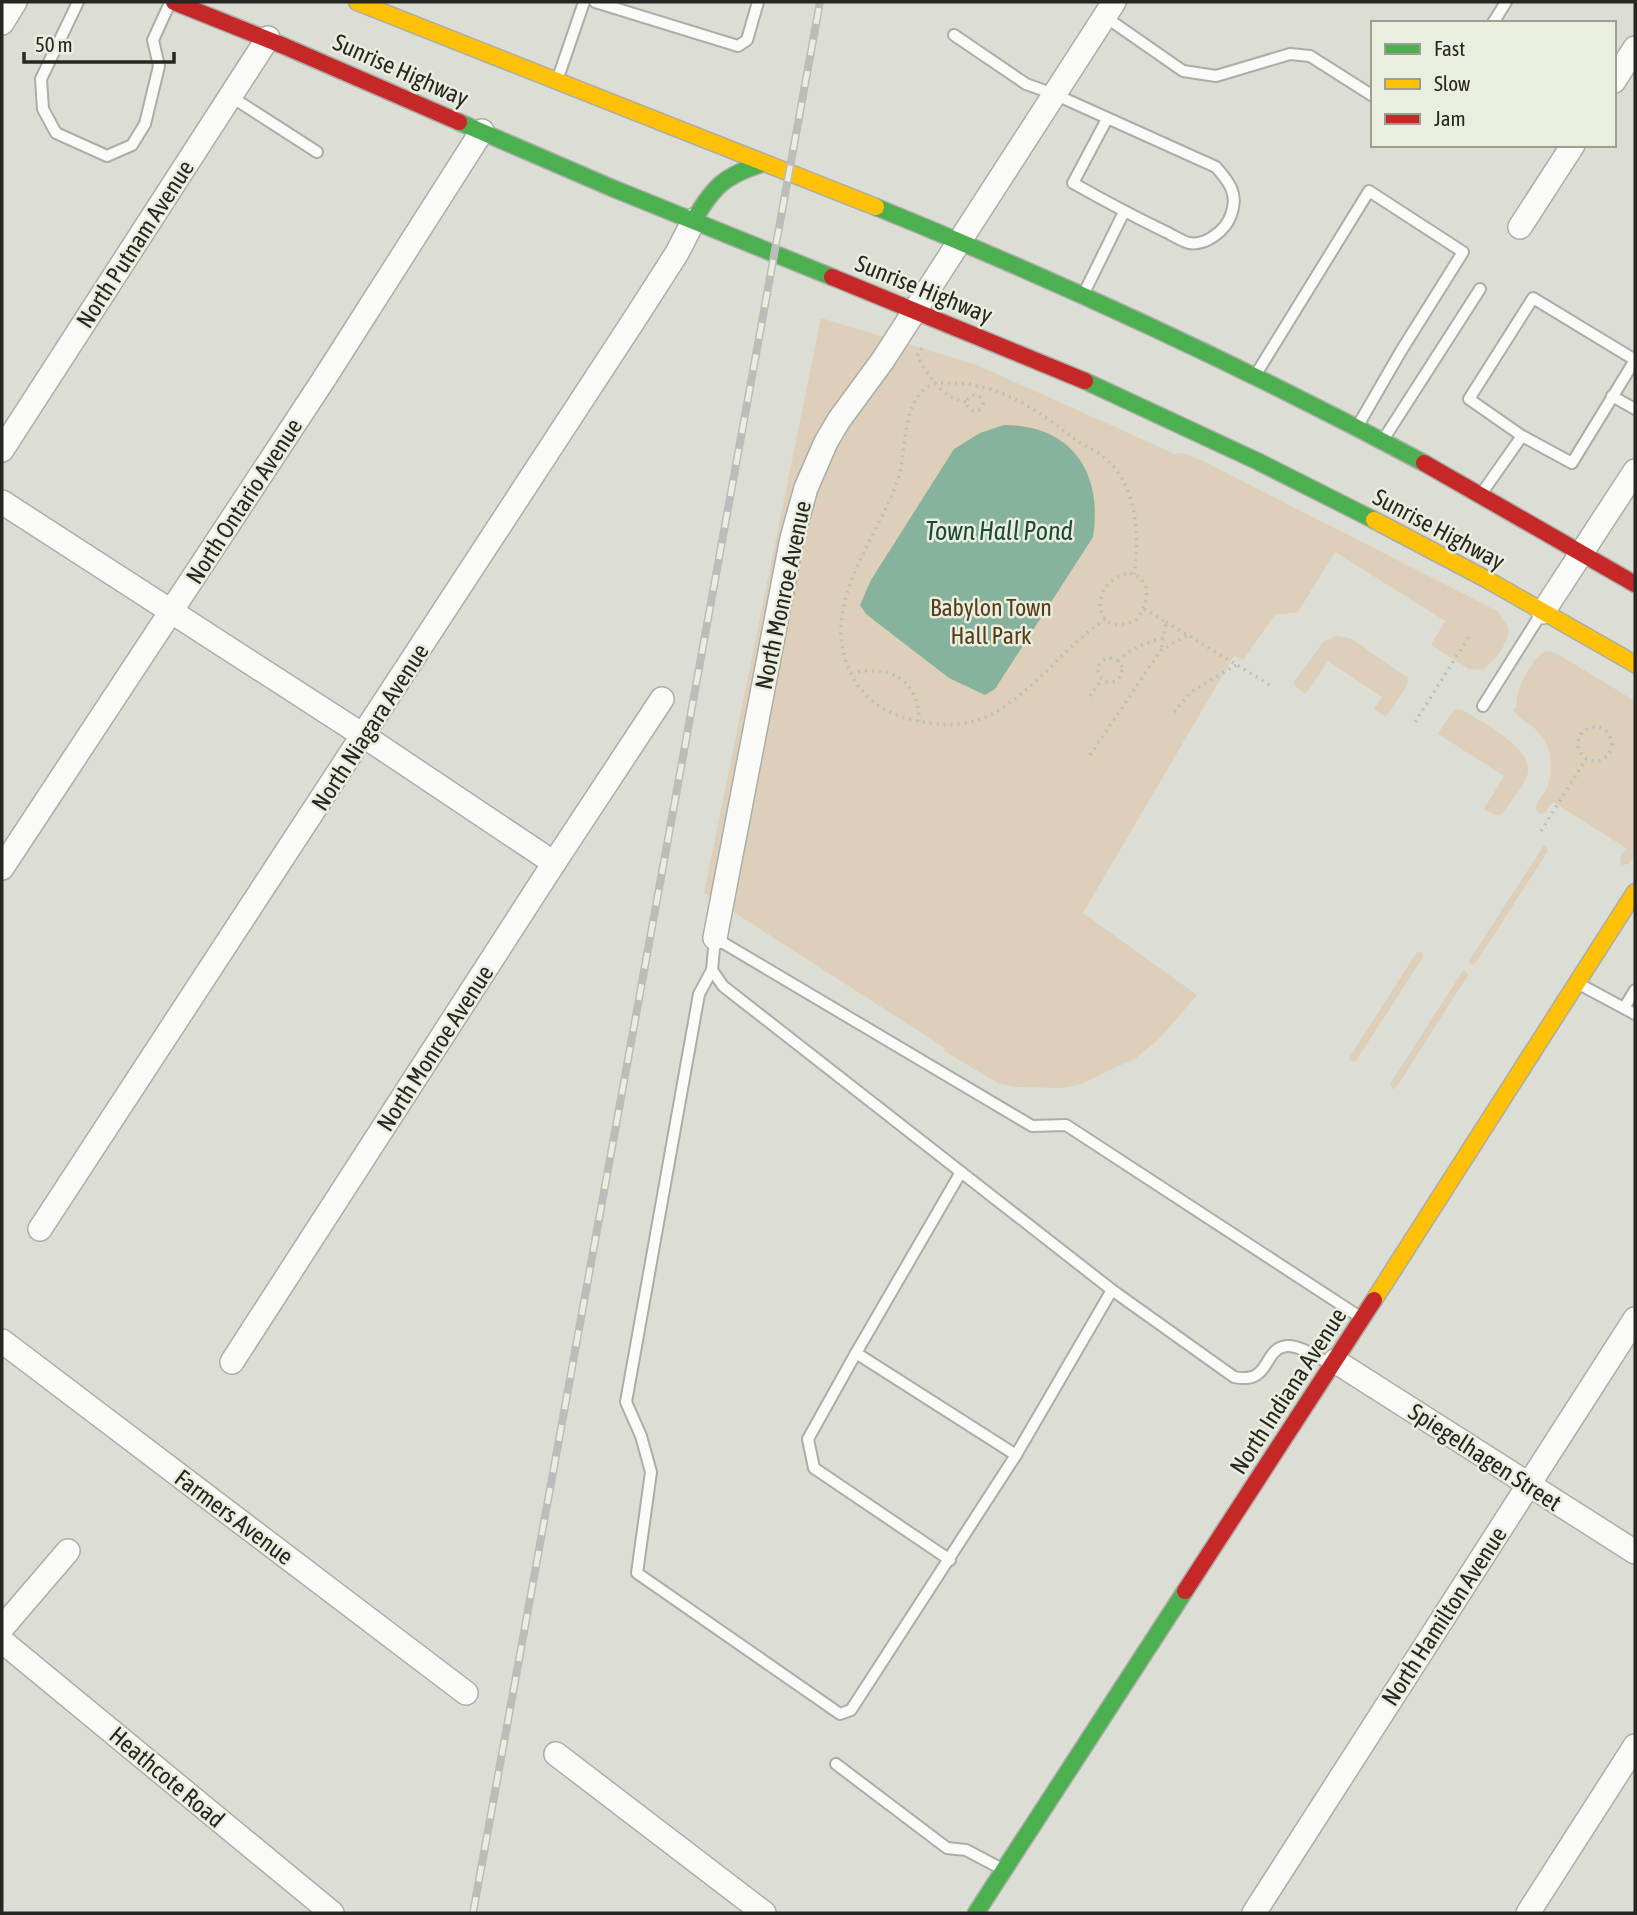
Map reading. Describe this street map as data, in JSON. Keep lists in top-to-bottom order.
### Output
{
  "streets": {
    "main road": ["Sunrise Highway", "North Indiana Avenue"],
    "street": [
      "North Putnam Avenue",
      "North Ontario Avenue",
      "North Monroe Avenue",
      "North Niagara Avenue",
      "Spiegelhagen Street",
      "Farmers Avenue",
      "North Hamilton Avenue",
      "Heathcote Road"
    ]
  },
  "crossings": [
    ["Sunrise Highway", "North Putnam Avenue"],
    ["Sunrise Highway", "North Ontario Avenue"],
    ["Sunrise Highway", "North Monroe Avenue"],
    ["Sunrise Highway", "North Niagara Avenue"],
    ["North Indiana Avenue", "Spiegelhagen Street"],
    ["Spiegelhagen Street", "North Hamilton Avenue"]
  ],
  "water": ["Town Hall Pond"],
  "parks": ["Babylon Town Hall Park"],
  "legend": ["Fast", "Slow", "Jam"],
  "scale_bar": "50 m"
}
